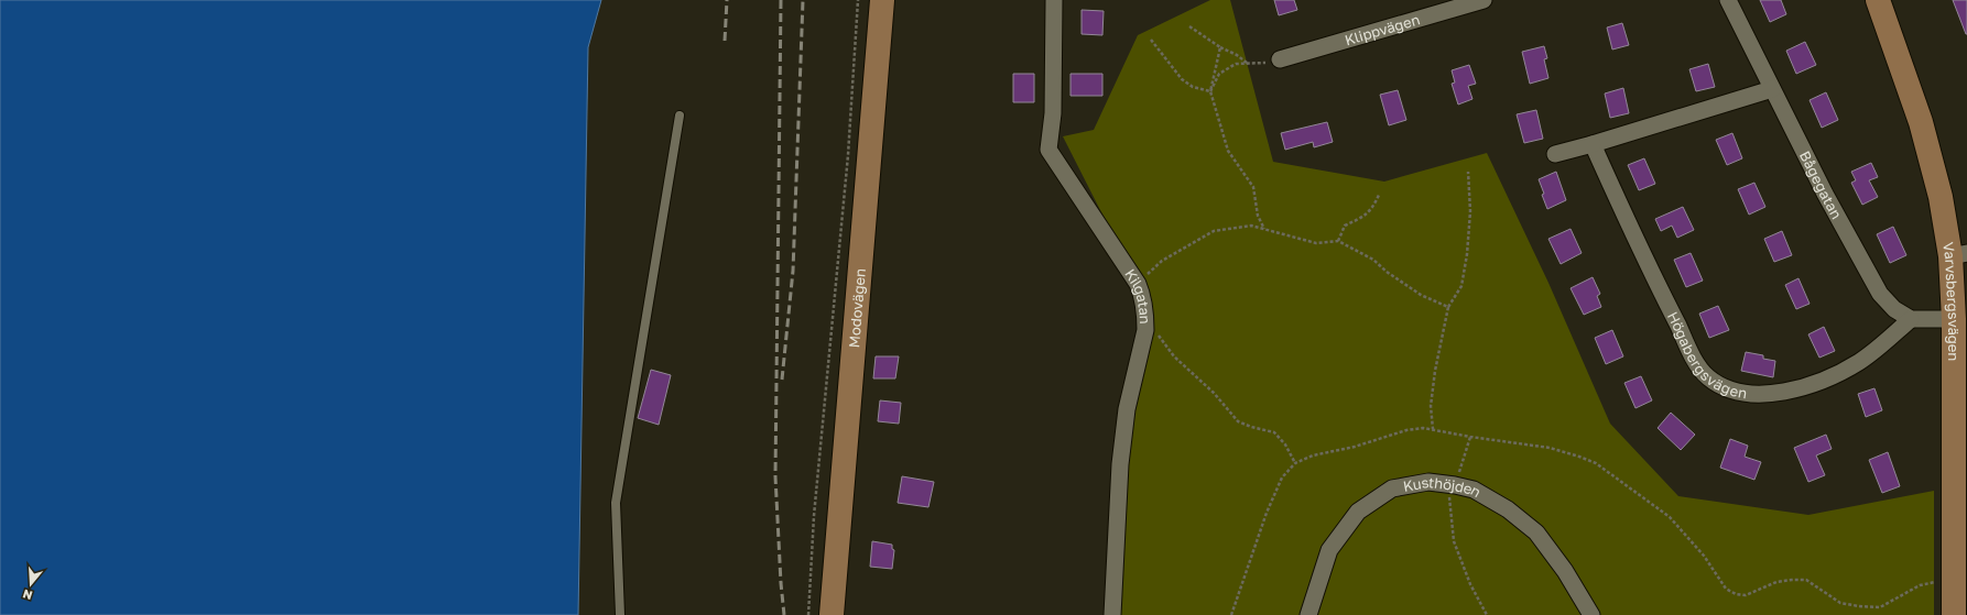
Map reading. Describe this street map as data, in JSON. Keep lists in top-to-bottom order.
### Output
{
  "streets": {
    "street": [
      "Klippvägen",
      "Bågegatan",
      "Kilgatan",
      "Varvsbergsvägen",
      "Modovägen",
      "Högabergsvägen",
      "Kusthöjden"
    ]
  },
  "crossings": [
    ["Bågegatan", "Högabergsvägen"]
  ],
  "north": "bottom"
}
